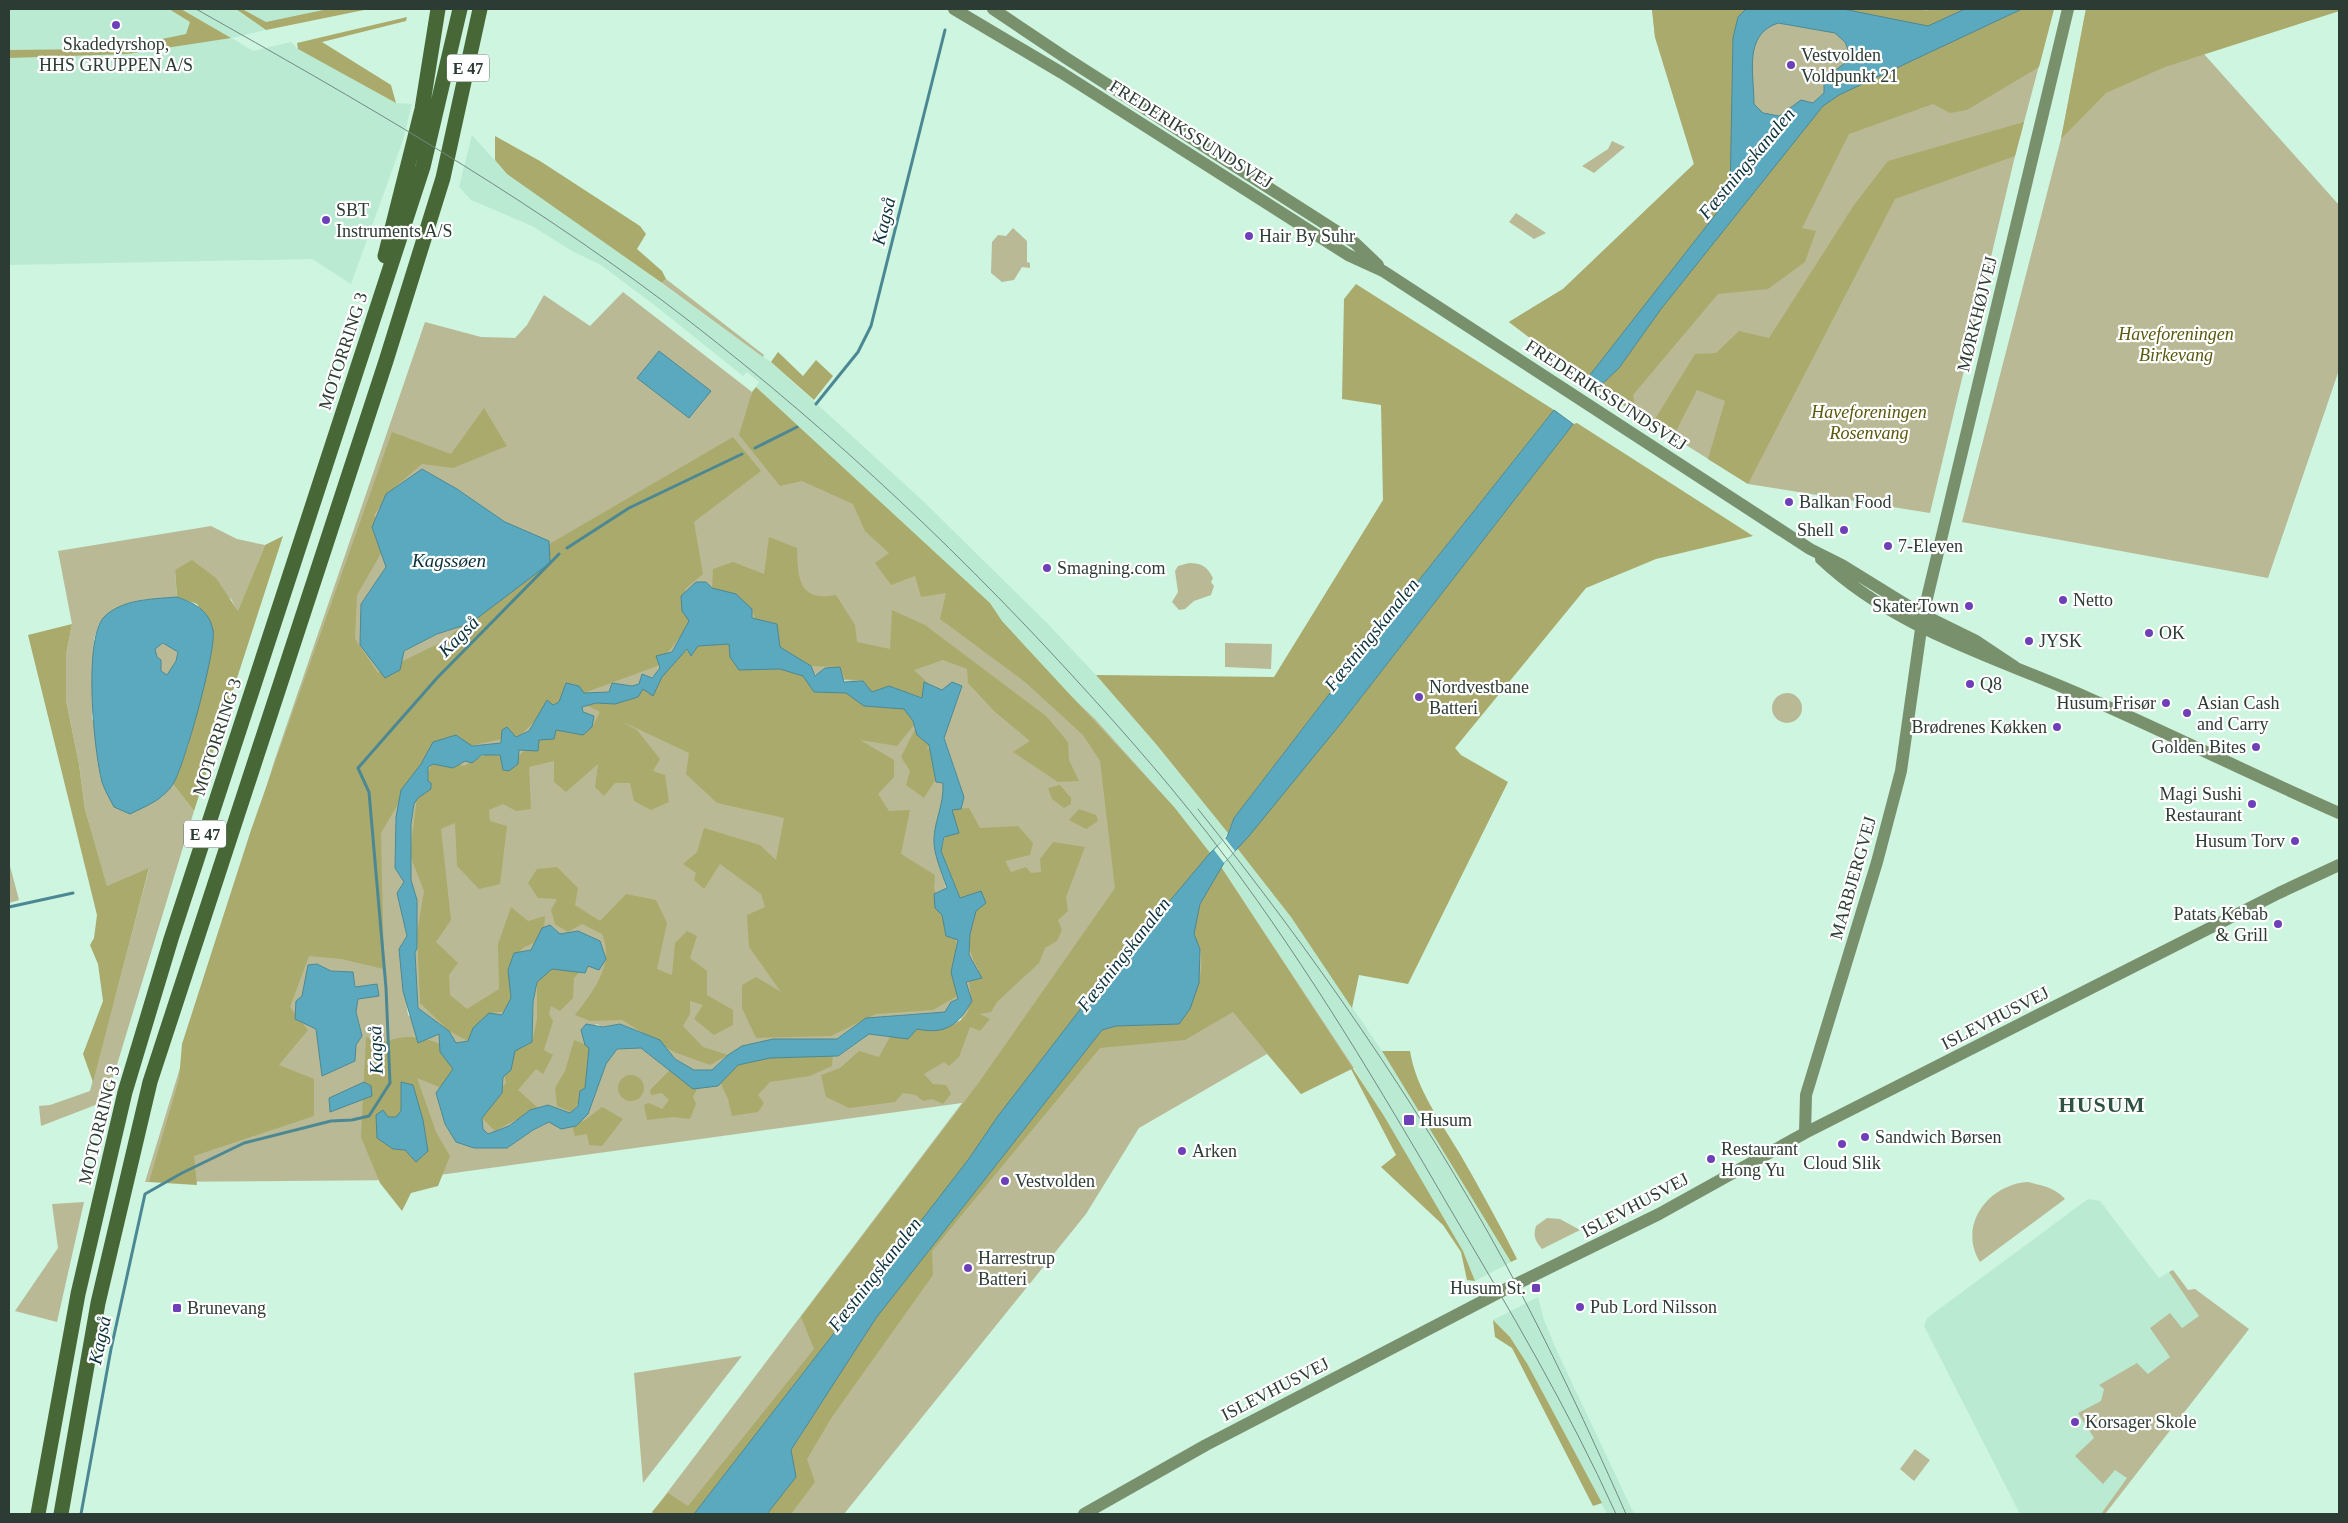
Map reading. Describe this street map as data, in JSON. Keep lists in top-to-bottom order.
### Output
{
  "streets": {
    "highway": ["E 47", "MOTORRING 3"],
    "street": [
      "FREDERIKSSUNDSVEJ",
      "MØRKHØJVEJ",
      "MARBJERGVEJ",
      "ISLEVHUSVEJ"
    ]
  },
  "crossings": [
    ["FREDERIKSSUNDSVEJ", "MØRKHØJVEJ"],
    ["FREDERIKSSUNDSVEJ", "MARBJERGVEJ"],
    ["MØRKHØJVEJ", "MARBJERGVEJ"],
    ["MARBJERGVEJ", "ISLEVHUSVEJ"]
  ],
  "districts": ["HUSUM"],
  "water": ["Fæstningskanalen", "Kagså", "Kagssøen"],
  "parks": ["Haveforeningen Birkevang", "Haveforeningen Rosenvang"],
  "places": {
    "other": [
      "Skadedyrshop, HHS GRUPPEN A/S",
      "Vestvolden Voldpunkt 21",
      "SBT Instruments A/S",
      "Hair By Suhr",
      "Balkan Food",
      "Shell",
      "7-Eleven",
      "Smagning.com",
      "Netto",
      "SkaterTown",
      "OK",
      "JYSK",
      "Q8",
      "Nordvestbane Batteri",
      "Husum Frisør",
      "Asian Cash and Carry",
      "Brødrenes Køkken",
      "Golden Bites",
      "Magi Sushi Restaurant",
      "Husum Torv",
      "Patats Kebab & Grill",
      "Sandwich Børsen",
      "Cloud Slik",
      "Arken",
      "Restaurant Hong Yu",
      "Vestvolden",
      "Harrestrup Batteri",
      "Pub Lord Nilsson",
      "Korsager Skole"
    ],
    "transit": ["Husum", "Husum St.", "Brunevang"]
  }
}
